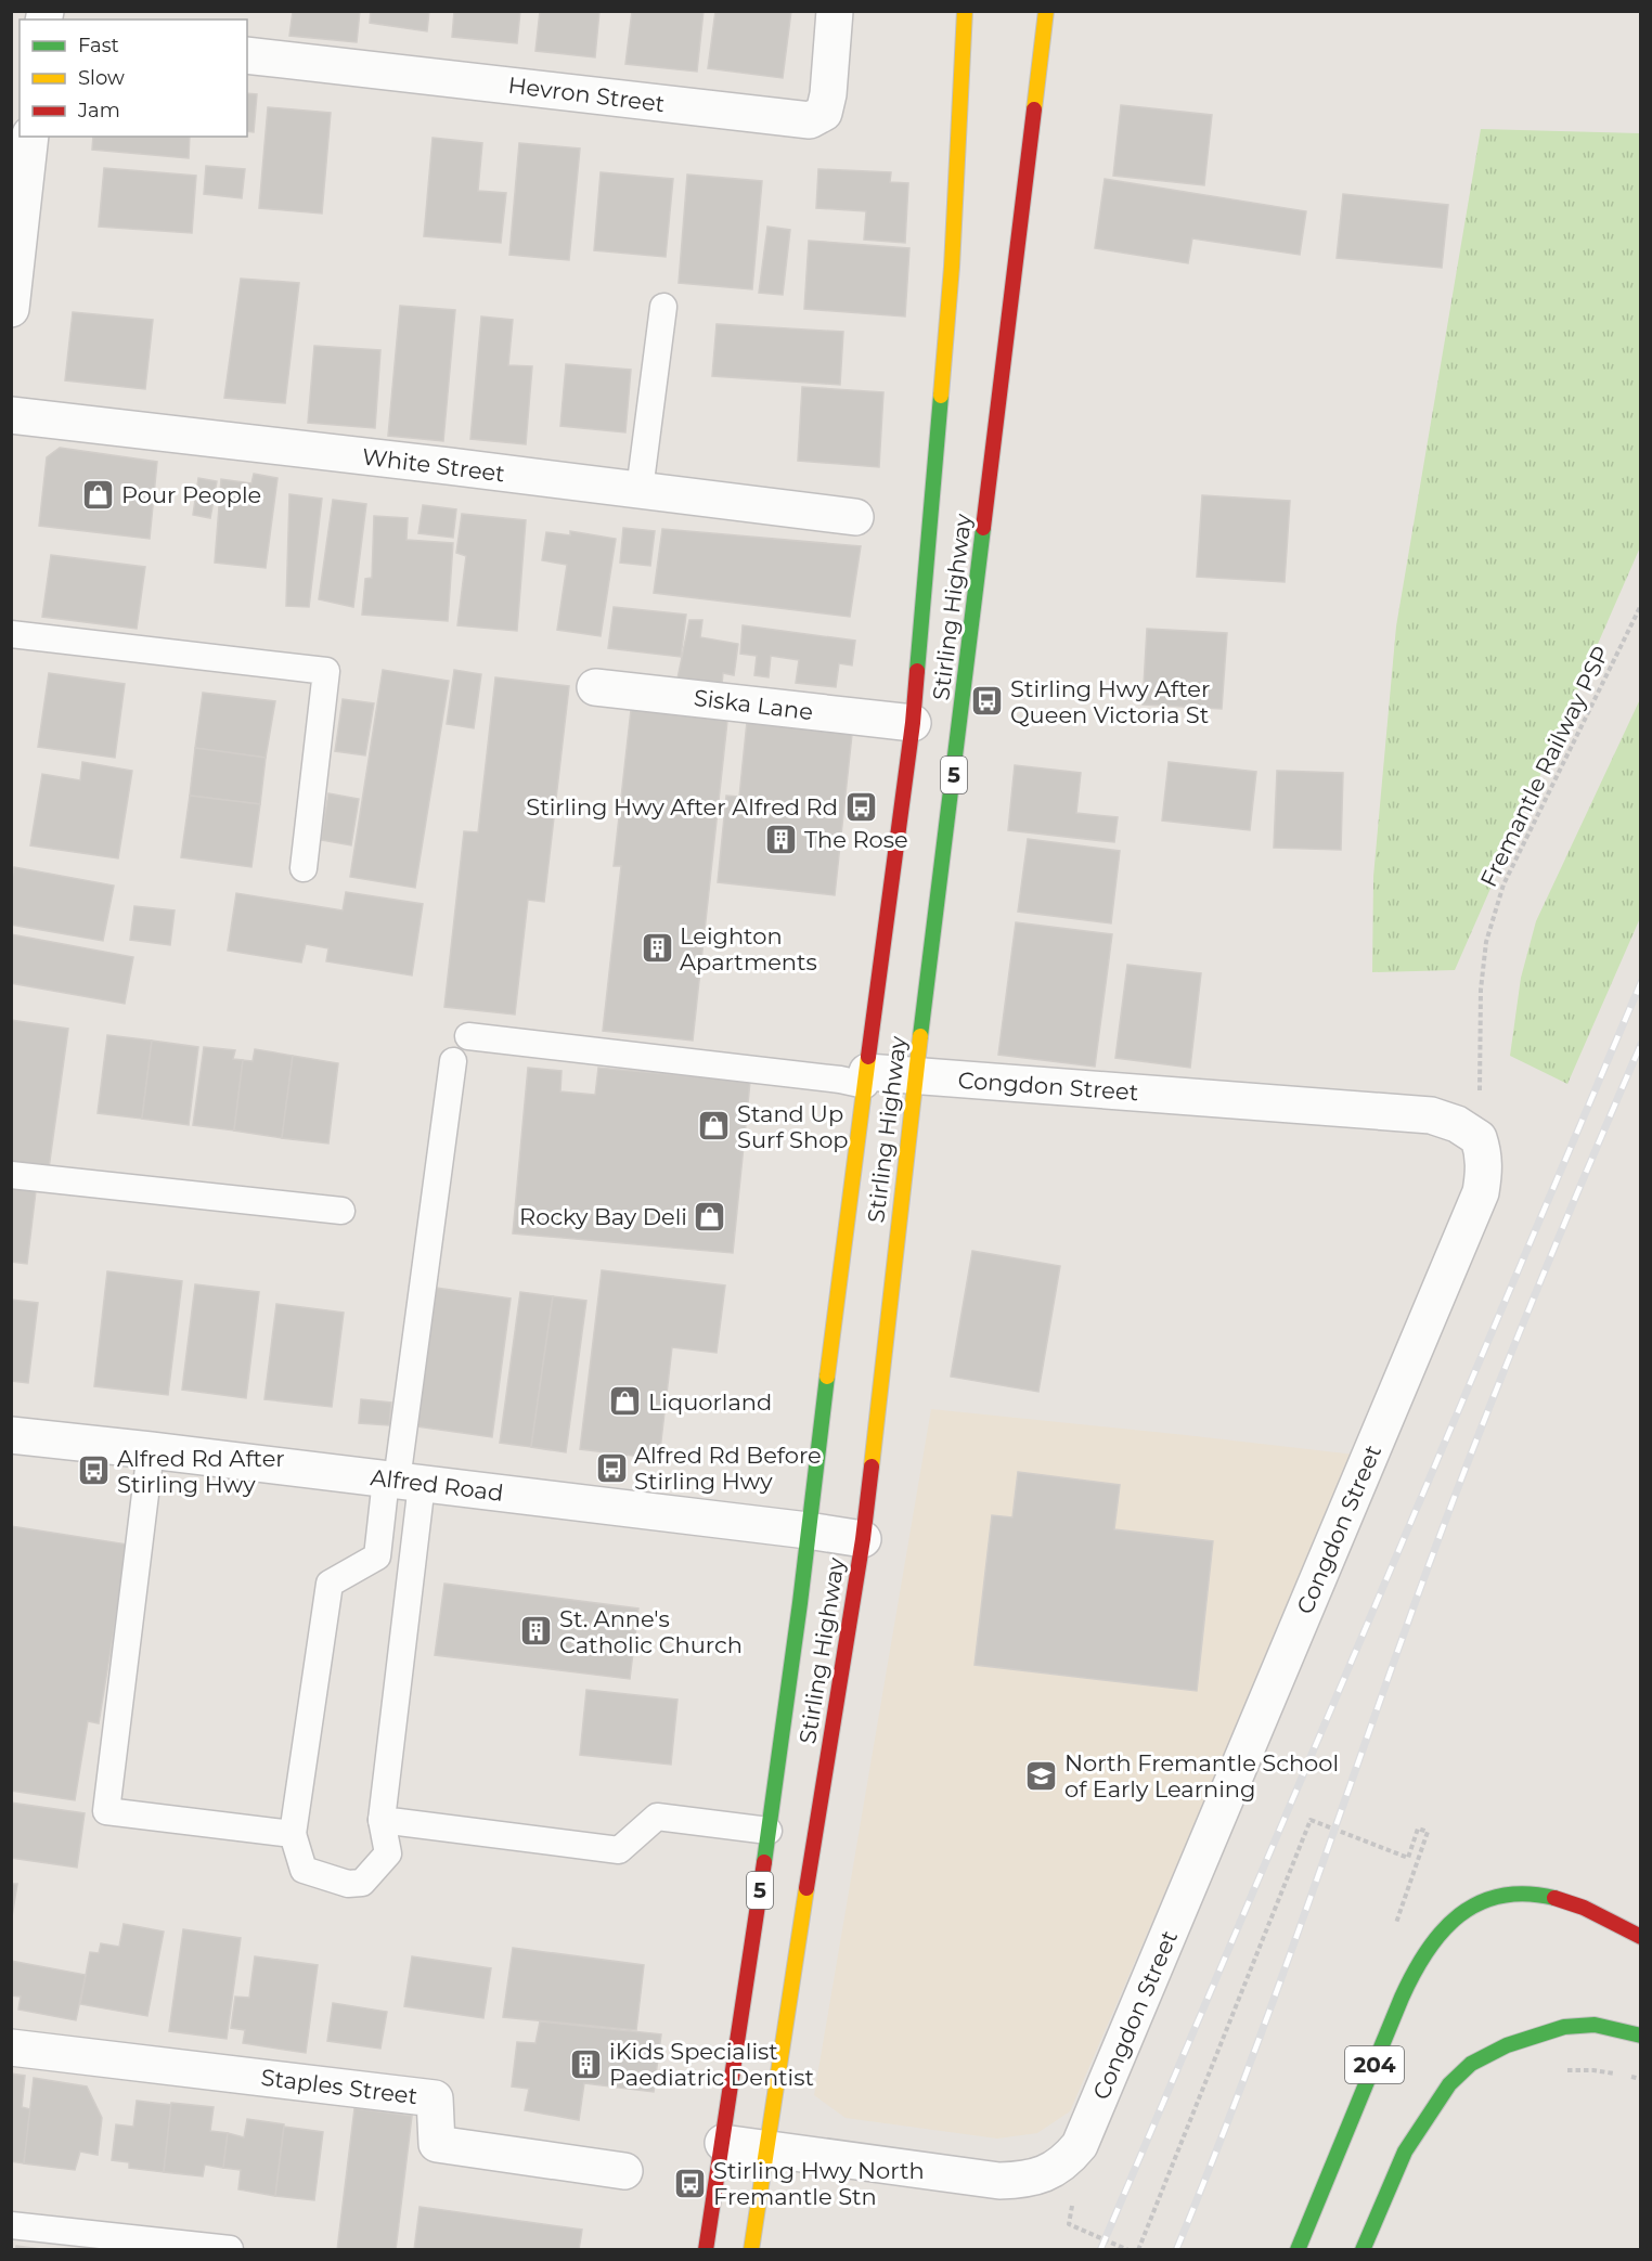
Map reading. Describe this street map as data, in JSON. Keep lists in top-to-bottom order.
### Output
{
  "streets": {
    "main road": ["Stirling Highway", "5", "204"],
    "street": [
      "Hevron Street",
      "White Street",
      "Siska Lane",
      "Congdon Street",
      "Alfred Road",
      "Staples Street"
    ],
    "path": ["Fremantle Railway PSP"]
  },
  "crossings": [
    ["Stirling Highway", "Siska Lane"],
    ["Stirling Highway", "Congdon Street"],
    ["Stirling Highway", "Alfred Road"],
    ["Fremantle Railway PSP", "Congdon Street"]
  ],
  "places": {
    "shop": [
      "Pour People",
      "Stand Up Surf Shop",
      "Rocky Bay Deli",
      "Liquorland"
    ],
    "bus stop": [
      "Stirling Hwy After Queen Victoria St",
      "Stirling Hwy After Alfred Rd",
      "Alfred Rd Before Stirling Hwy",
      "Alfred Rd After Stirling Hwy",
      "Stirling Hwy North Fremantle Stn"
    ],
    "building": [
      "The Rose",
      "Leighton Apartments",
      "St. Anne's Catholic Church",
      "iKids Specialist Paediatric Dentist"
    ],
    "school or university": ["North Fremantle School of Early Learning"]
  },
  "legend": ["Fast", "Slow", "Jam"]
}
